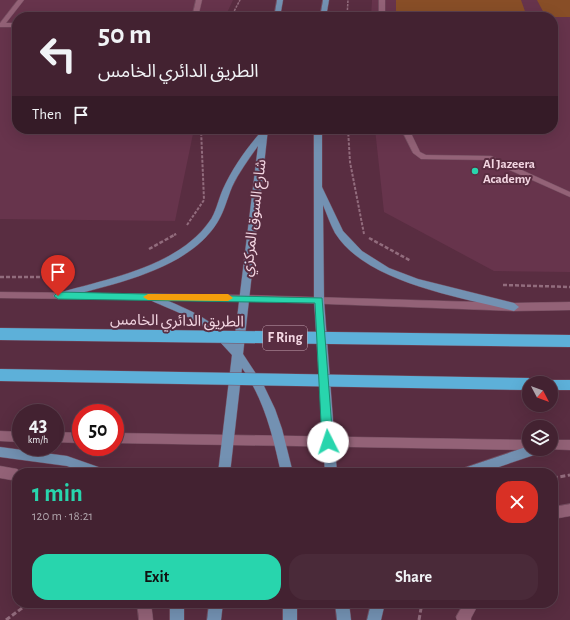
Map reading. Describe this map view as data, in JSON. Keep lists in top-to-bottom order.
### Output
{
  "streets": {
    "highway": ["الطريق الدائري الخامس", "F Ring"],
    "main road": ["شارع السوق المركزي"]
  },
  "crossings": [
    ["شارع السوق المركزي", "الطريق الدائري الخامس"]
  ],
  "places": ["Al Jazeera Academy"],
  "north": "bottom right",
  "page": {
    "turn": ["50 m", "الطريق الدائري الخامس"],
    "then": "Then",
    "speed": "43 km/h",
    "limit": "50",
    "heading": ["1 min", "120 m · 18:21"],
    "buttons": ["Exit", "Share"]
  }
}
